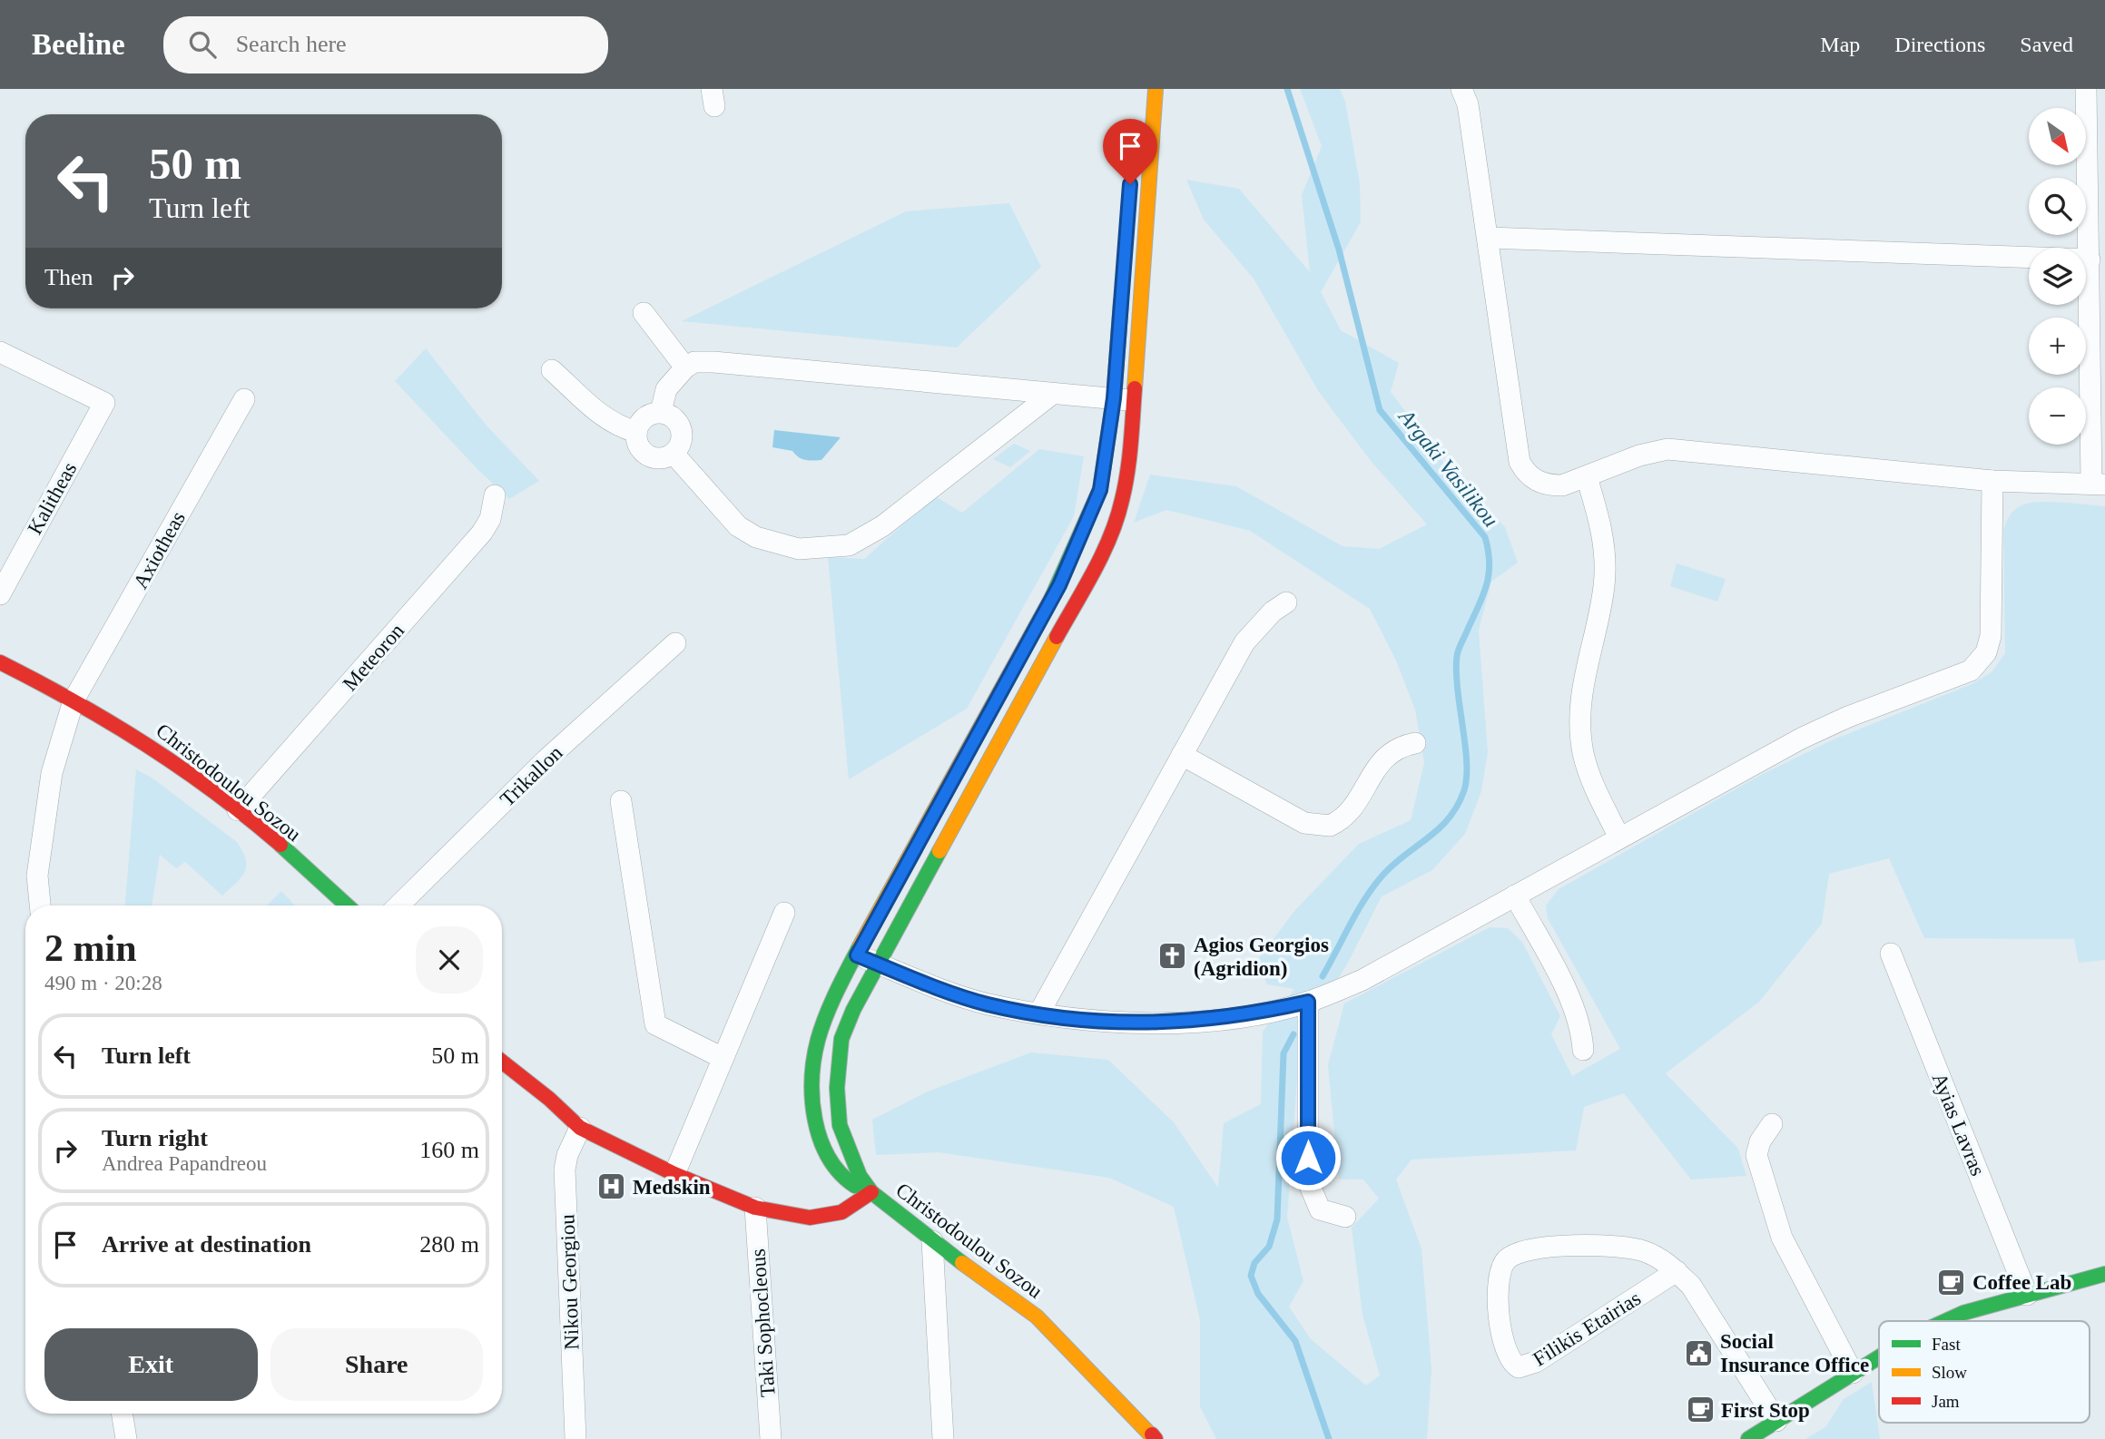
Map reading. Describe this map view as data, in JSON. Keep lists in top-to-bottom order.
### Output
{
  "streets": {
    "street": [
      "Kalitheas",
      "Axiotheas",
      "Meteoron",
      "Trikallon",
      "Christodoulou Sozou",
      "Ayias Lavras",
      "Nikou Georgiou",
      "Taki Sophocleous",
      "Filikis Etairias"
    ]
  },
  "crossings": [
    ["Axiotheas", "Christodoulou Sozou"],
    ["Meteoron", "Christodoulou Sozou"],
    ["Christodoulou Sozou", "Nikou Georgiou"],
    ["Christodoulou Sozou", "Taki Sophocleous"]
  ],
  "water": ["Argaki Vasilikou"],
  "places": {
    "church": ["Agios Georgios (Agridion)"],
    "hospital": ["Medskin"],
    "cafe": ["Coffee Lab", "First Stop"],
    "public building": ["Social Insurance Office"]
  },
  "legend": ["Fast", "Slow", "Jam"],
  "north": "bottom right",
  "page": {
    "header": "Beeline",
    "search": "Search here",
    "nav": ["Map", "Directions", "Saved"],
    "map_buttons": ["+", "−"],
    "turn": ["50 m", "Turn left"],
    "then": "Then",
    "heading": ["2 min", "490 m · 20:28"],
    "list": [
      {
        "name": "Turn left",
        "value": "50 m"
      },
      {
        "name": "Turn right",
        "note": "Andrea Papandreou",
        "value": "160 m"
      },
      {
        "name": "Arrive at destination",
        "value": "280 m"
      }
    ],
    "buttons": ["Exit", "Share"]
  }
}
